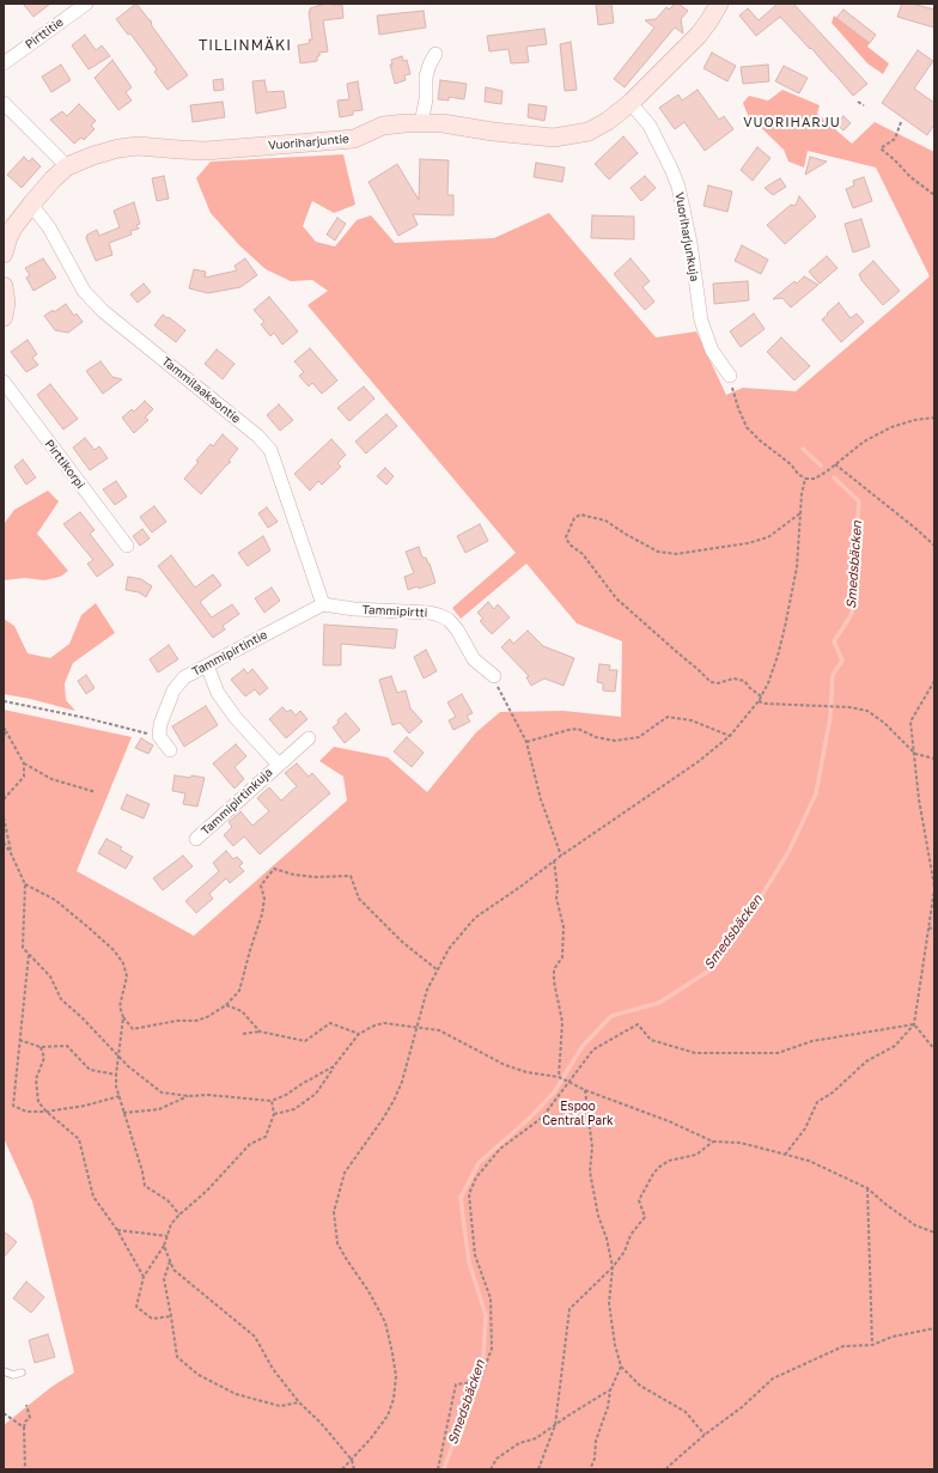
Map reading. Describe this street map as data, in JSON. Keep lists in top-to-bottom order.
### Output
{
  "streets": {
    "street": [
      "Pirttitie",
      "Vuoriharjuntie",
      "Vuoriharjunkuja",
      "Tammilaaksontie",
      "Pirttikorpi",
      "Tammipirtti",
      "Tammipirtintie",
      "Tammipirtinkuja"
    ]
  },
  "crossings": [
    ["Vuoriharjuntie", "Vuoriharjunkuja"],
    ["Vuoriharjuntie", "Tammilaaksontie"],
    ["Tammilaaksontie", "Tammipirtti"],
    ["Tammilaaksontie", "Tammipirtintie"],
    ["Tammipirtti", "Tammipirtintie"],
    ["Tammipirtintie", "Tammipirtinkuja"]
  ],
  "districts": ["TILLINMÄKI", "VUORIHARJU"],
  "water": ["Smedsbäcken"],
  "parks": ["Espoo Central Park"]
}
